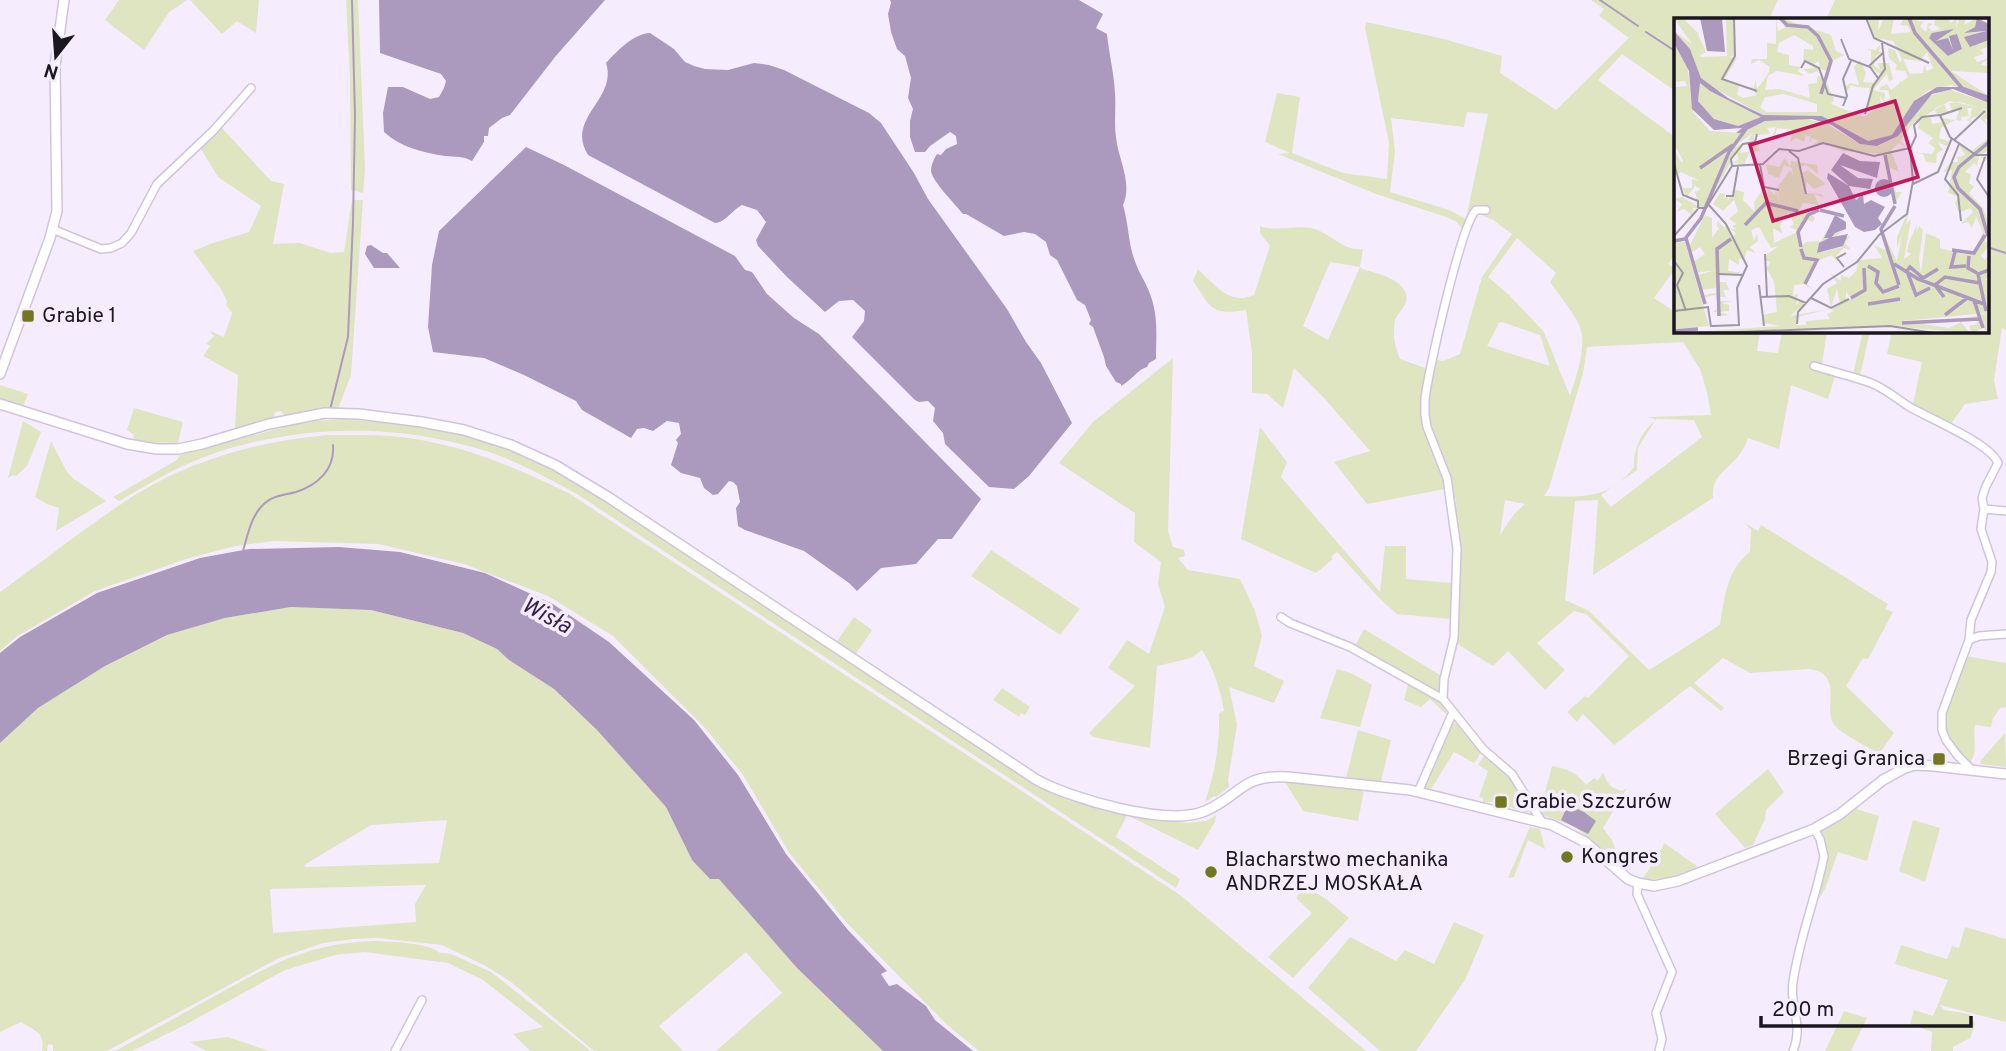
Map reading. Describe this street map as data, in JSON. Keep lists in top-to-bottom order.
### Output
{
  "water": ["Wisła"],
  "places": {
    "transit": ["Grabie 1", "Brzegi Granica", "Grabie Szczurów"],
    "other": ["Kongres", "Blacharstwo mechanika ANDRZEJ MOSKAŁA"]
  },
  "scale_bar": "200 m",
  "north": "bottom"
}
